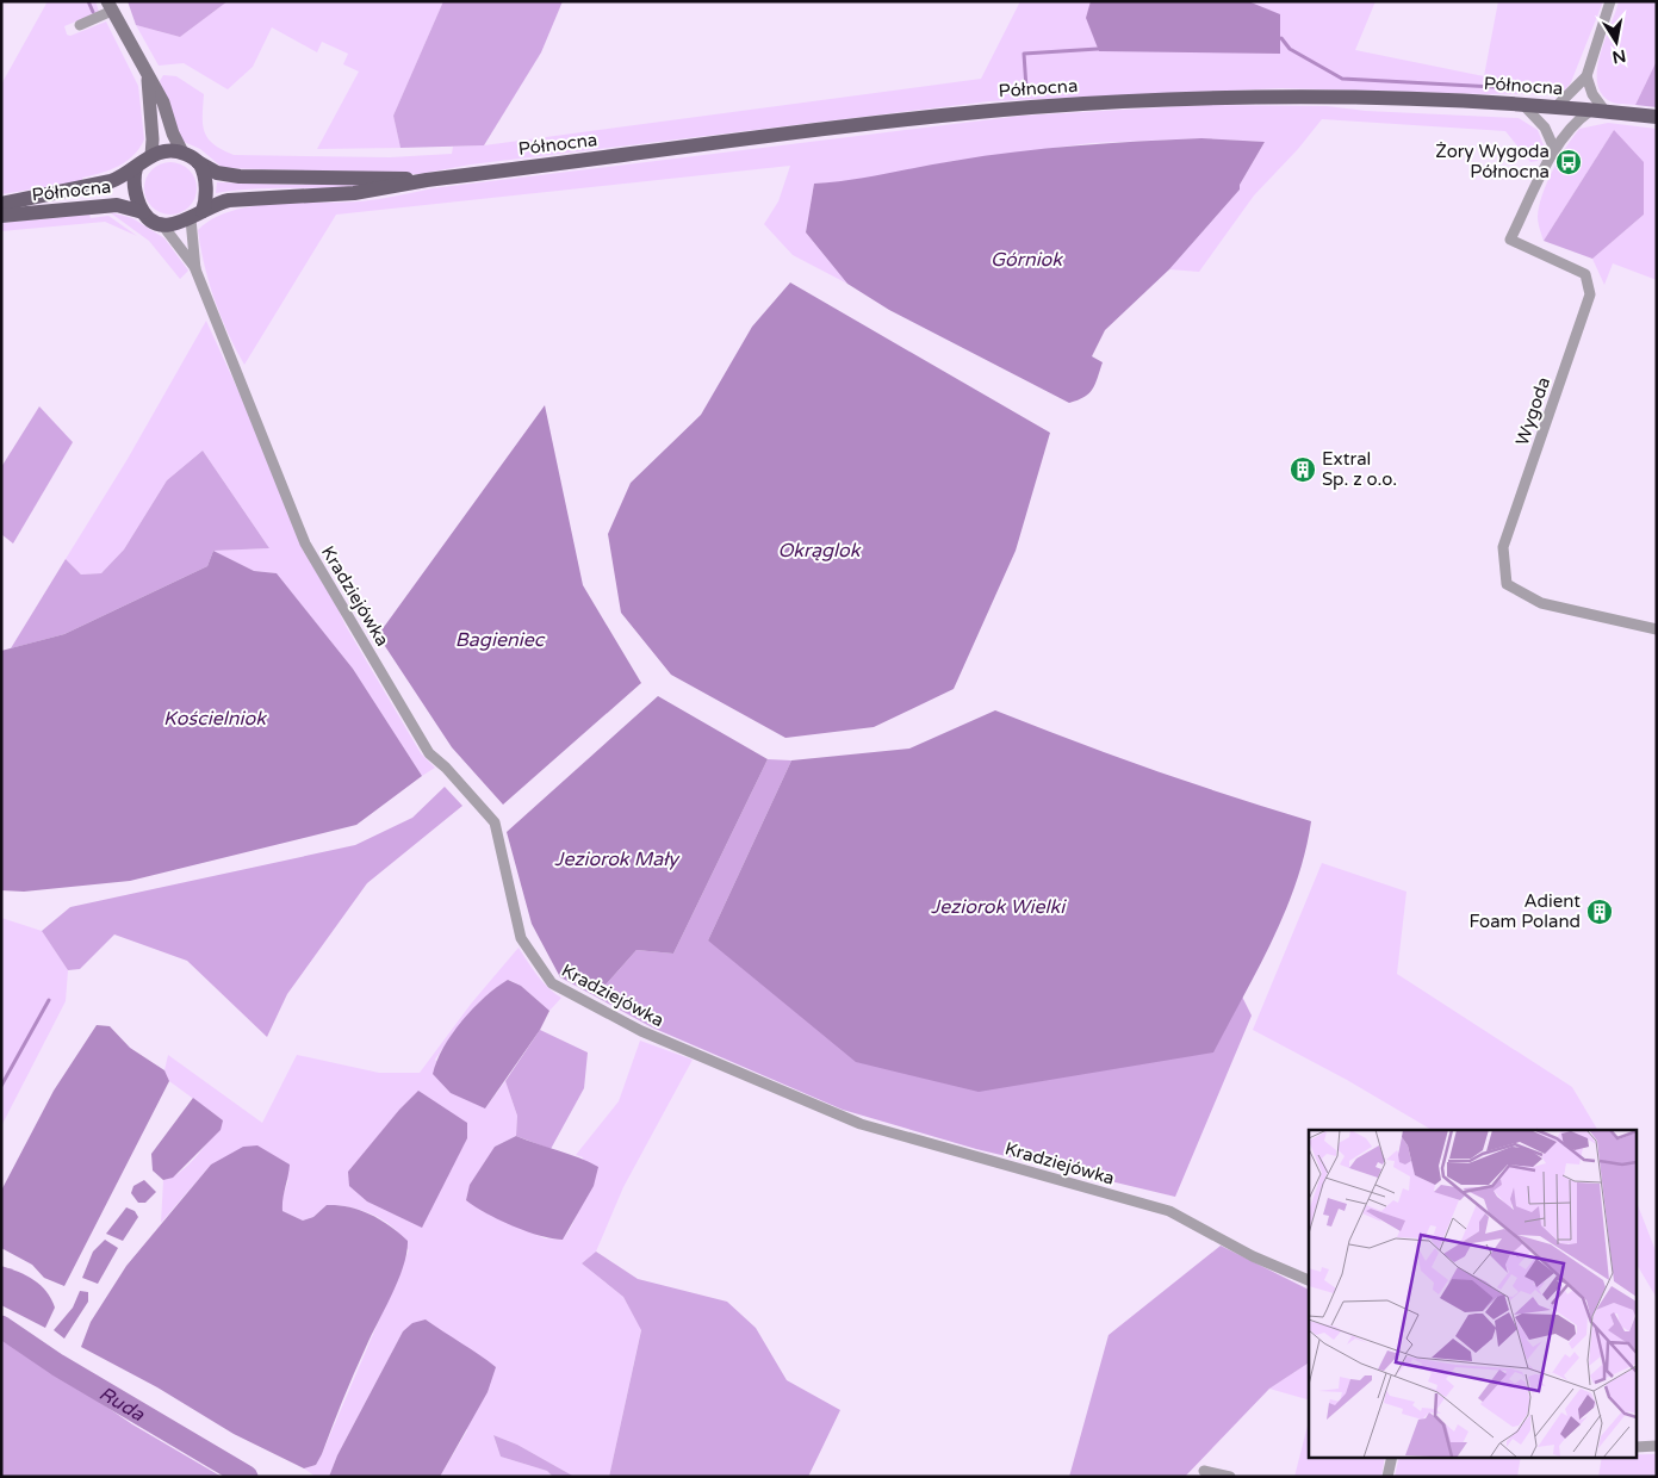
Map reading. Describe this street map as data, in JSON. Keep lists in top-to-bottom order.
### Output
{
  "streets": {
    "main road": ["Północna"],
    "street": ["Wygoda", "Kradziejówka"]
  },
  "crossings": [
    ["Północna", "Wygoda"],
    ["Północna", "Kradziejówka"]
  ],
  "water": [
    "Górniok",
    "Okrąglok",
    "Bagieniec",
    "Kościelniok",
    "Jeziorok Mały",
    "Jeziorok Wielki",
    "Ruda"
  ],
  "places": {
    "bus stop": ["Żory Wygoda Północna"],
    "building": ["Extral Sp. z o.o.", "Adient Foam Poland"]
  },
  "north": "bottom"
}
